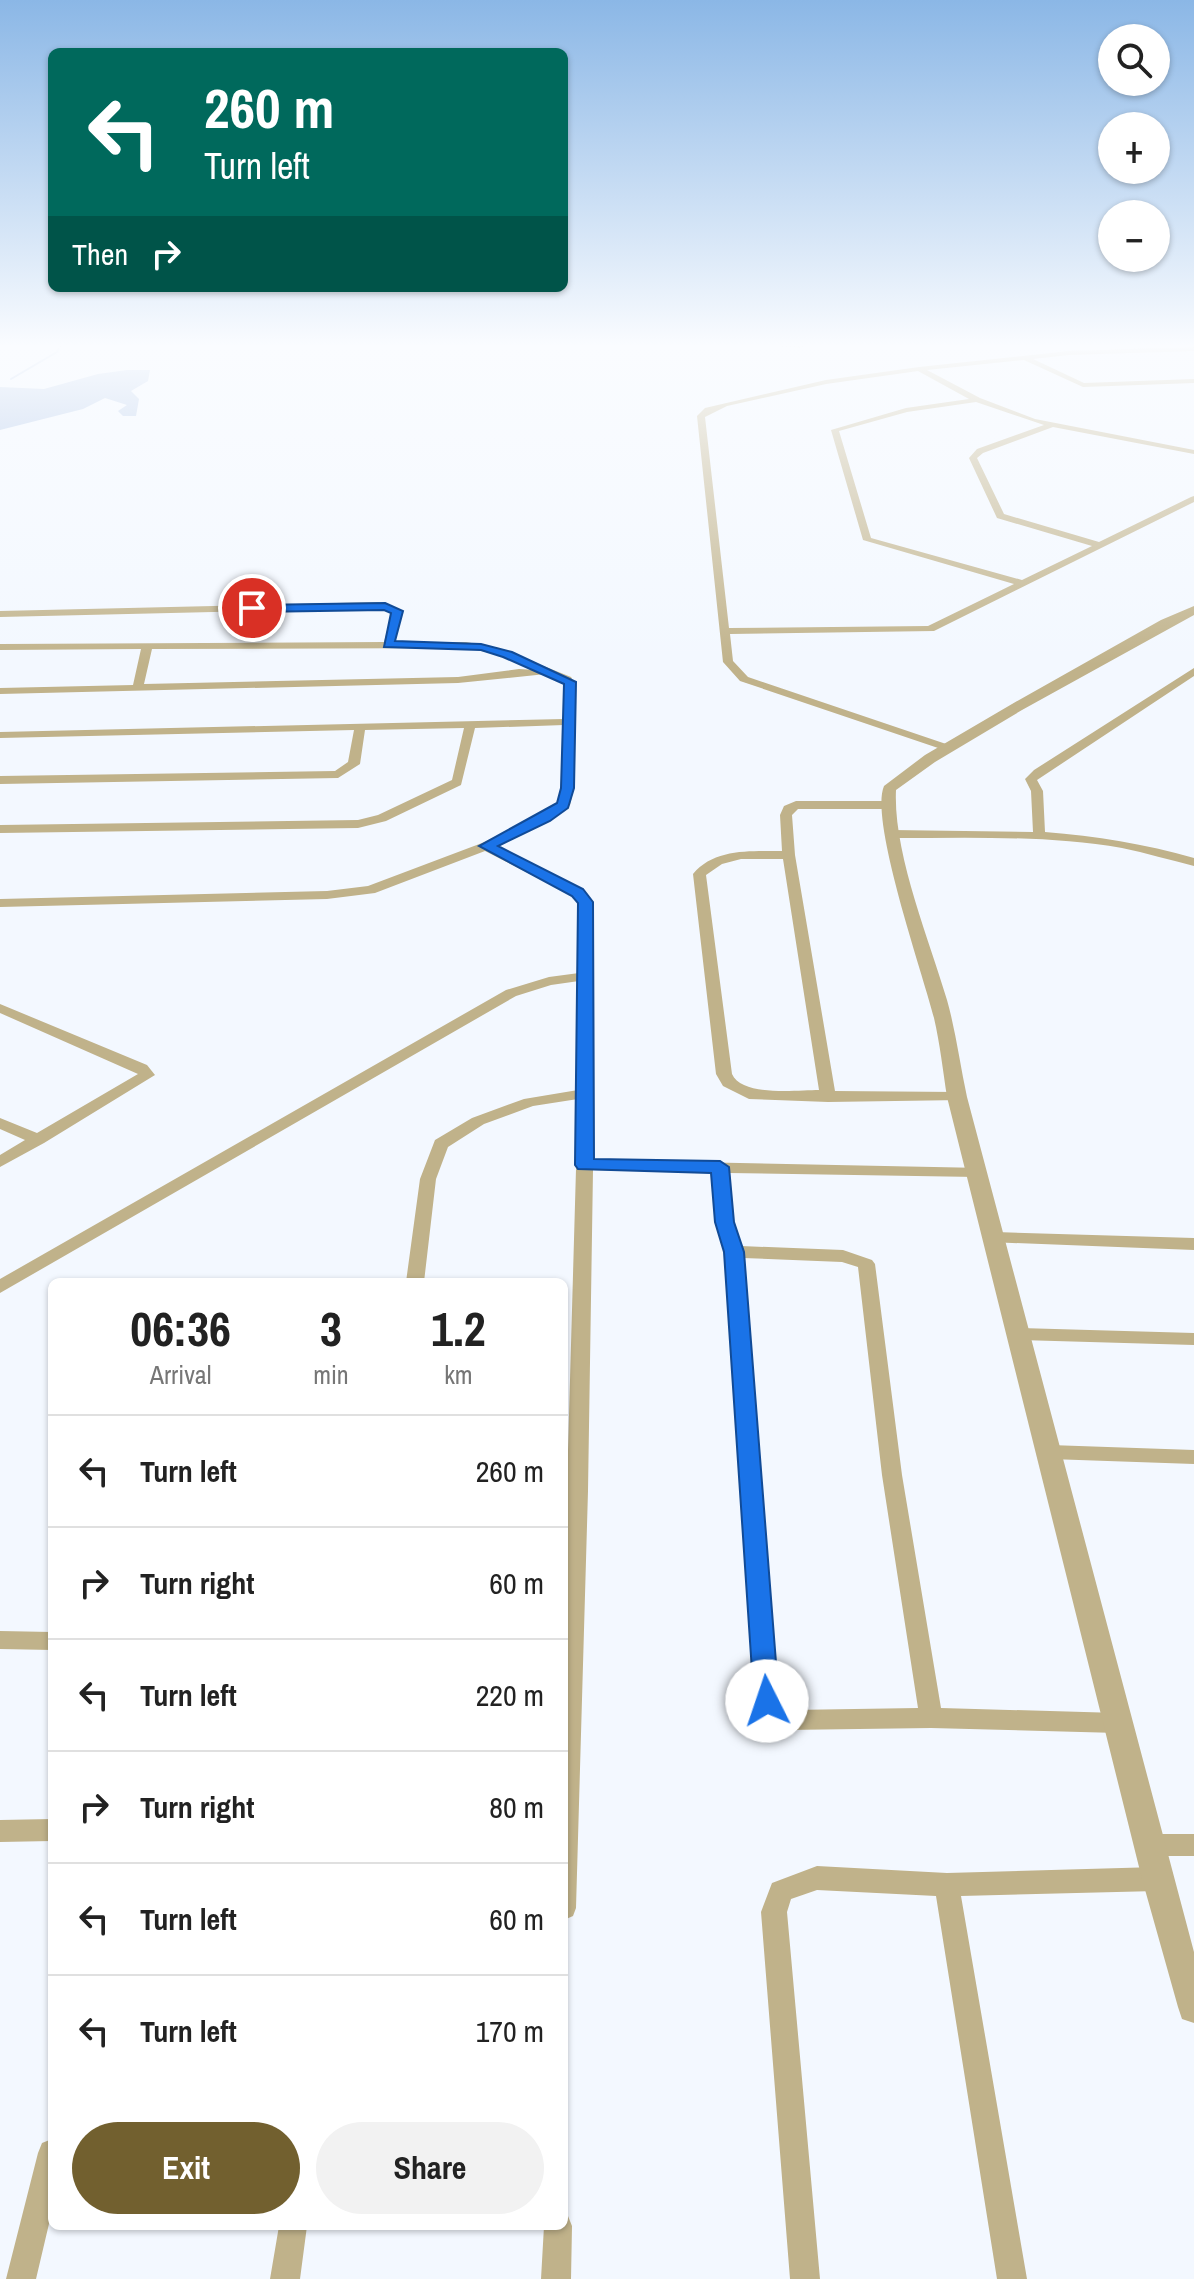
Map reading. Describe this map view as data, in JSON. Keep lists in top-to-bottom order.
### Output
{
  "page": {
    "map_buttons": ["+", "−"],
    "turn": ["260 m", "Turn left"],
    "then": "Then",
    "eta": [
      "06:36",
      "Arrival",
      "3",
      "min",
      "1.2",
      "km"
    ],
    "list": [
      {
        "name": "Turn left",
        "value": "260 m"
      },
      {
        "name": "Turn right",
        "value": "60 m"
      },
      {
        "name": "Turn left",
        "value": "220 m"
      },
      {
        "name": "Turn right",
        "value": "80 m"
      },
      {
        "name": "Turn left",
        "value": "60 m"
      },
      {
        "name": "Turn left",
        "value": "170 m"
      }
    ],
    "buttons": ["Exit", "Share"]
  }
}
